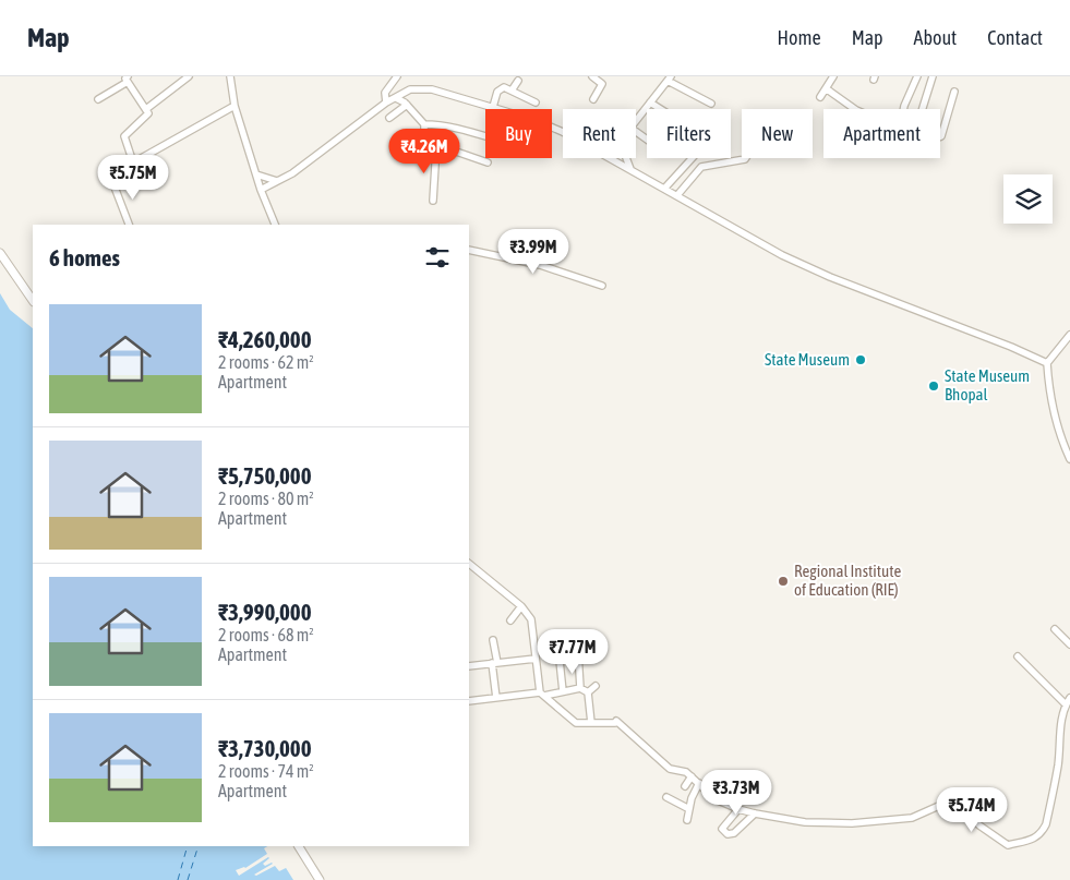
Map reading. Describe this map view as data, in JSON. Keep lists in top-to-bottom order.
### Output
{
  "places": ["State Museum", "State Museum Bhopal", "Regional Institute of Education (RIE)"],
  "page": {
    "header": "Map",
    "nav": [
      "Home",
      "Map",
      "About",
      "Contact"
    ],
    "chip": [
      "Buy",
      "Rent",
      "Filters",
      "New",
      "Apartment"
    ],
    "price": [
      "₹4.26M",
      "₹5.75M",
      "₹3.99M",
      "₹7.77M",
      "₹3.73M",
      "₹5.74M"
    ],
    "heading": "6 homes",
    "list": [
      {
        "name": "₹4,260,000",
        "note": "2 rooms · 62 m² · Apartment"
      },
      {
        "name": "₹5,750,000",
        "note": "2 rooms · 80 m² · Apartment"
      },
      {
        "name": "₹3,990,000",
        "note": "2 rooms · 68 m² · Apartment"
      },
      {
        "name": "₹3,730,000",
        "note": "2 rooms · 74 m² · Apartment"
      }
    ]
  }
}
